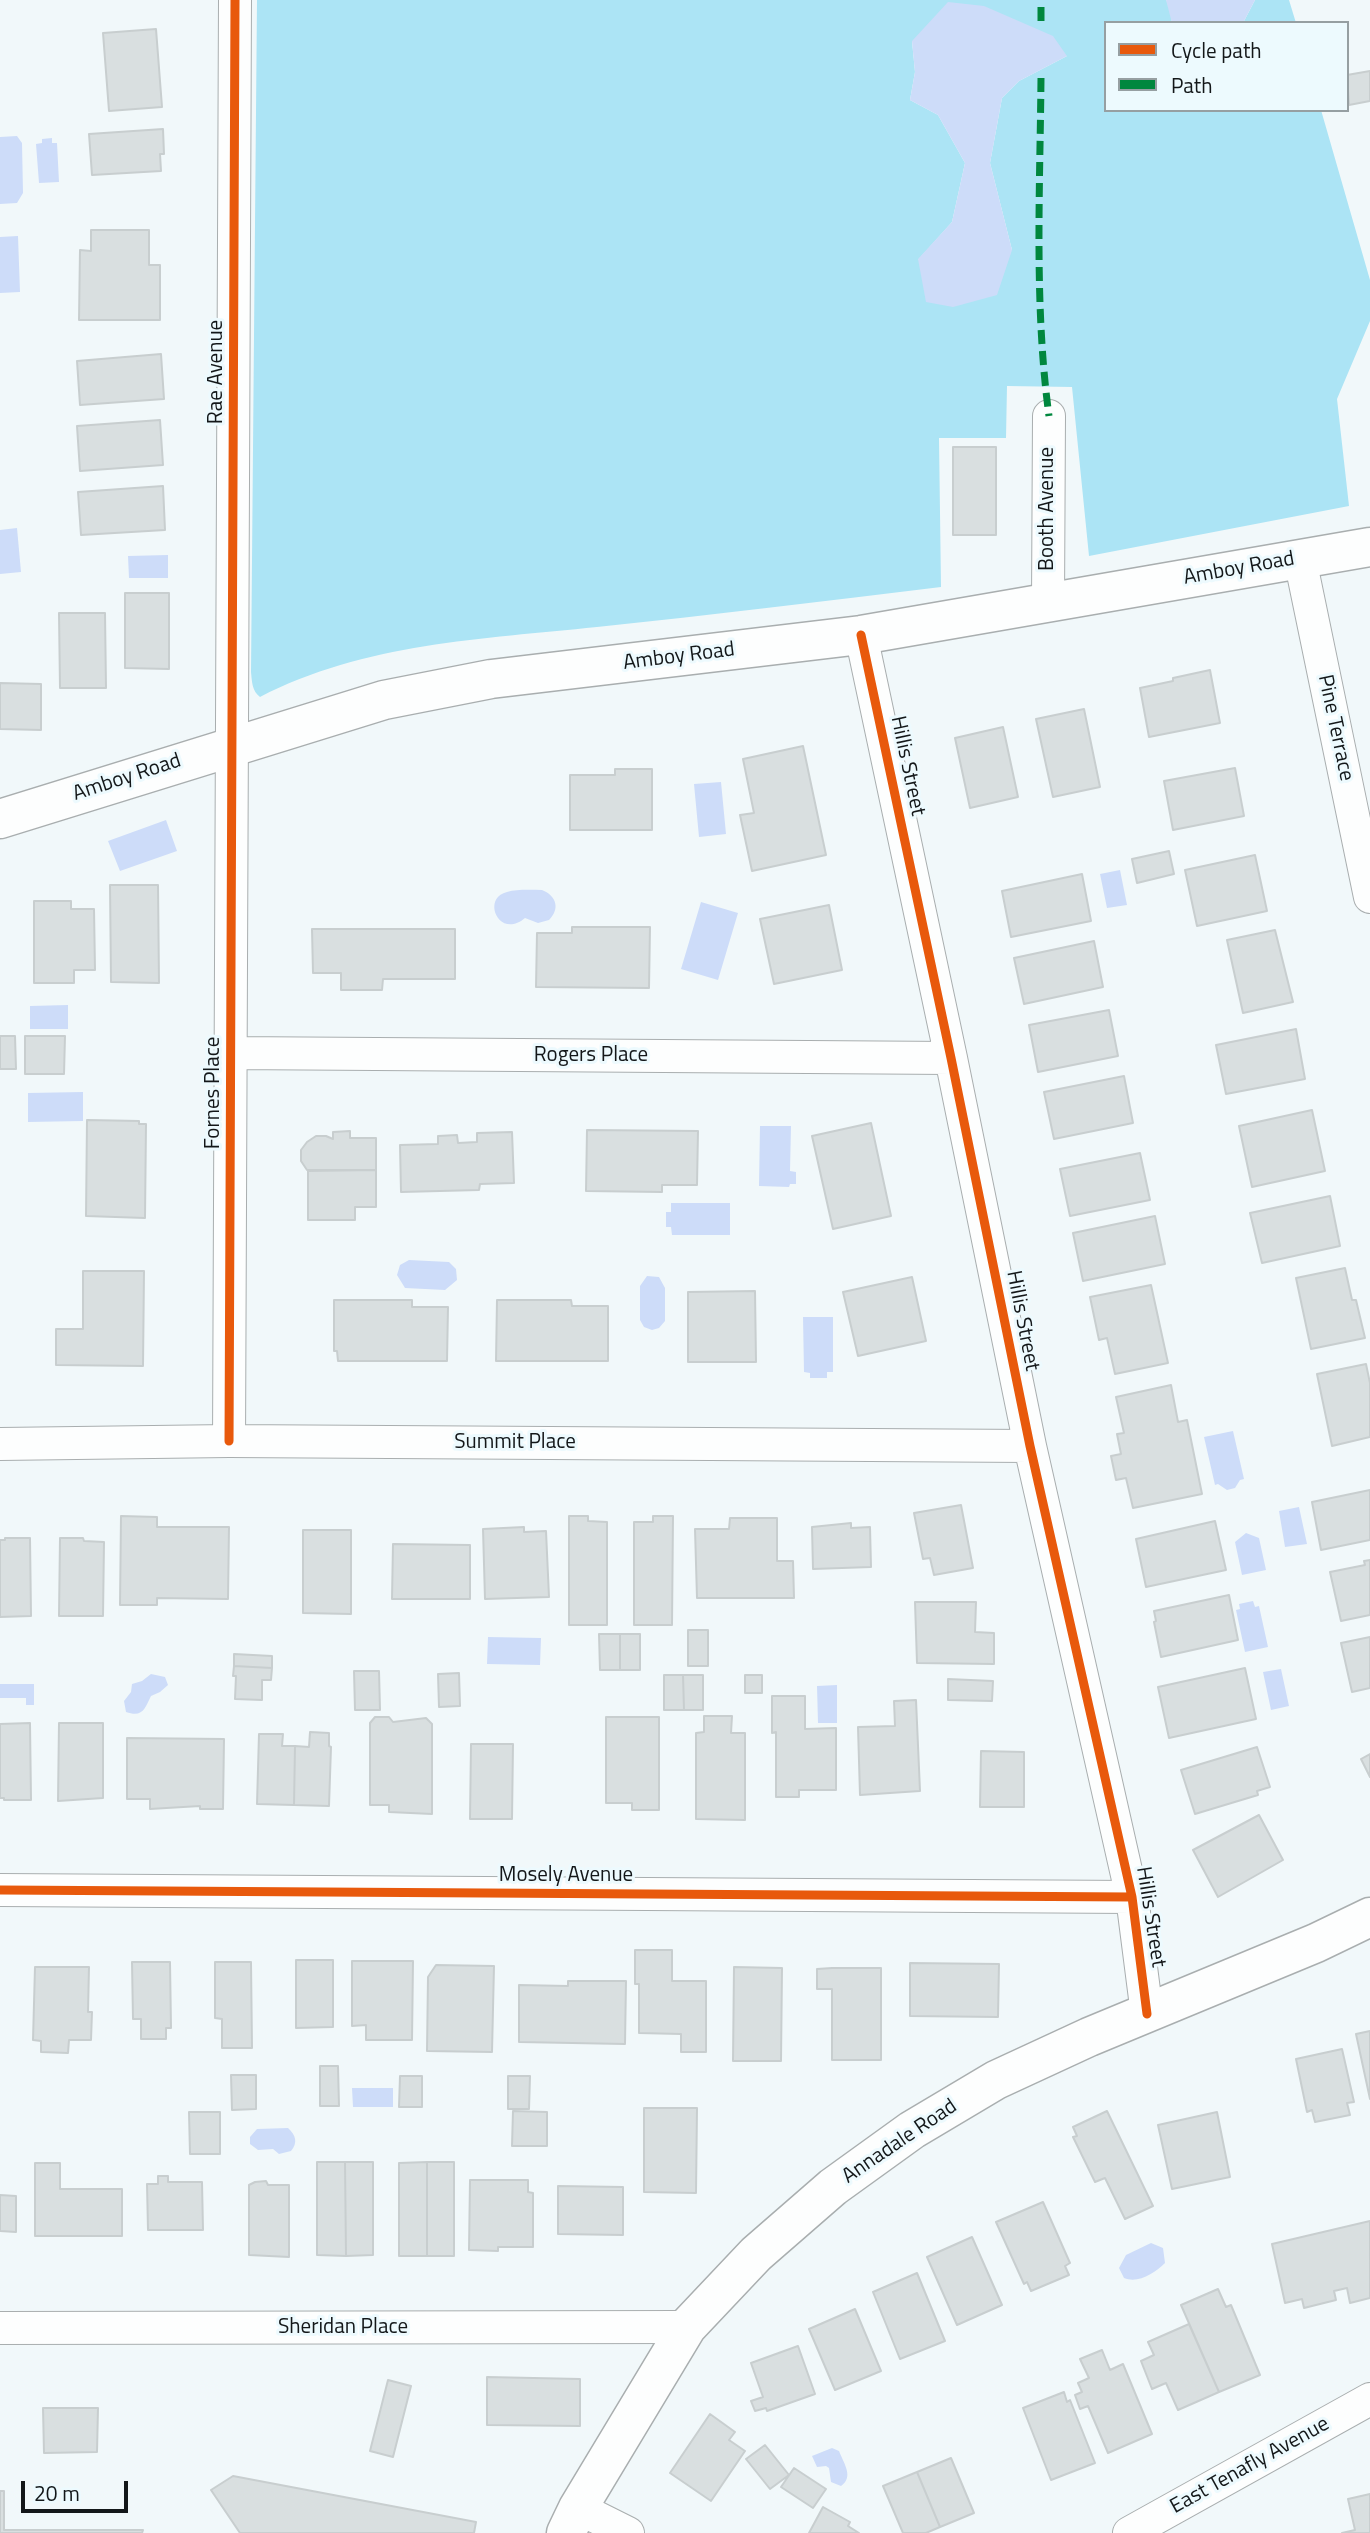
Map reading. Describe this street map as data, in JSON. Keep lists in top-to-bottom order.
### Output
{
  "streets": {
    "main road": ["Amboy Road", "Annadale Road"],
    "street": [
      "Rae Avenue",
      "Booth Avenue",
      "Pine Terrace",
      "Hillis Street",
      "Rogers Place",
      "Fornes Place",
      "Summit Place",
      "Mosely Avenue",
      "Sheridan Place",
      "East Tenafly Avenue"
    ]
  },
  "crossings": [
    ["Rae Avenue", "Amboy Road"],
    ["Rae Avenue", "Fornes Place"],
    ["Booth Avenue", "Amboy Road"],
    ["Amboy Road", "Pine Terrace"],
    ["Amboy Road", "Hillis Street"],
    ["Amboy Road", "Fornes Place"],
    ["Hillis Street", "Rogers Place"],
    ["Hillis Street", "Summit Place"],
    ["Hillis Street", "Mosely Avenue"],
    ["Hillis Street", "Annadale Road"],
    ["Rogers Place", "Fornes Place"],
    ["Fornes Place", "Summit Place"],
    ["Annadale Road", "Sheridan Place"]
  ],
  "legend": ["Cycle path", "Path"],
  "scale_bar": "20 m"
}
